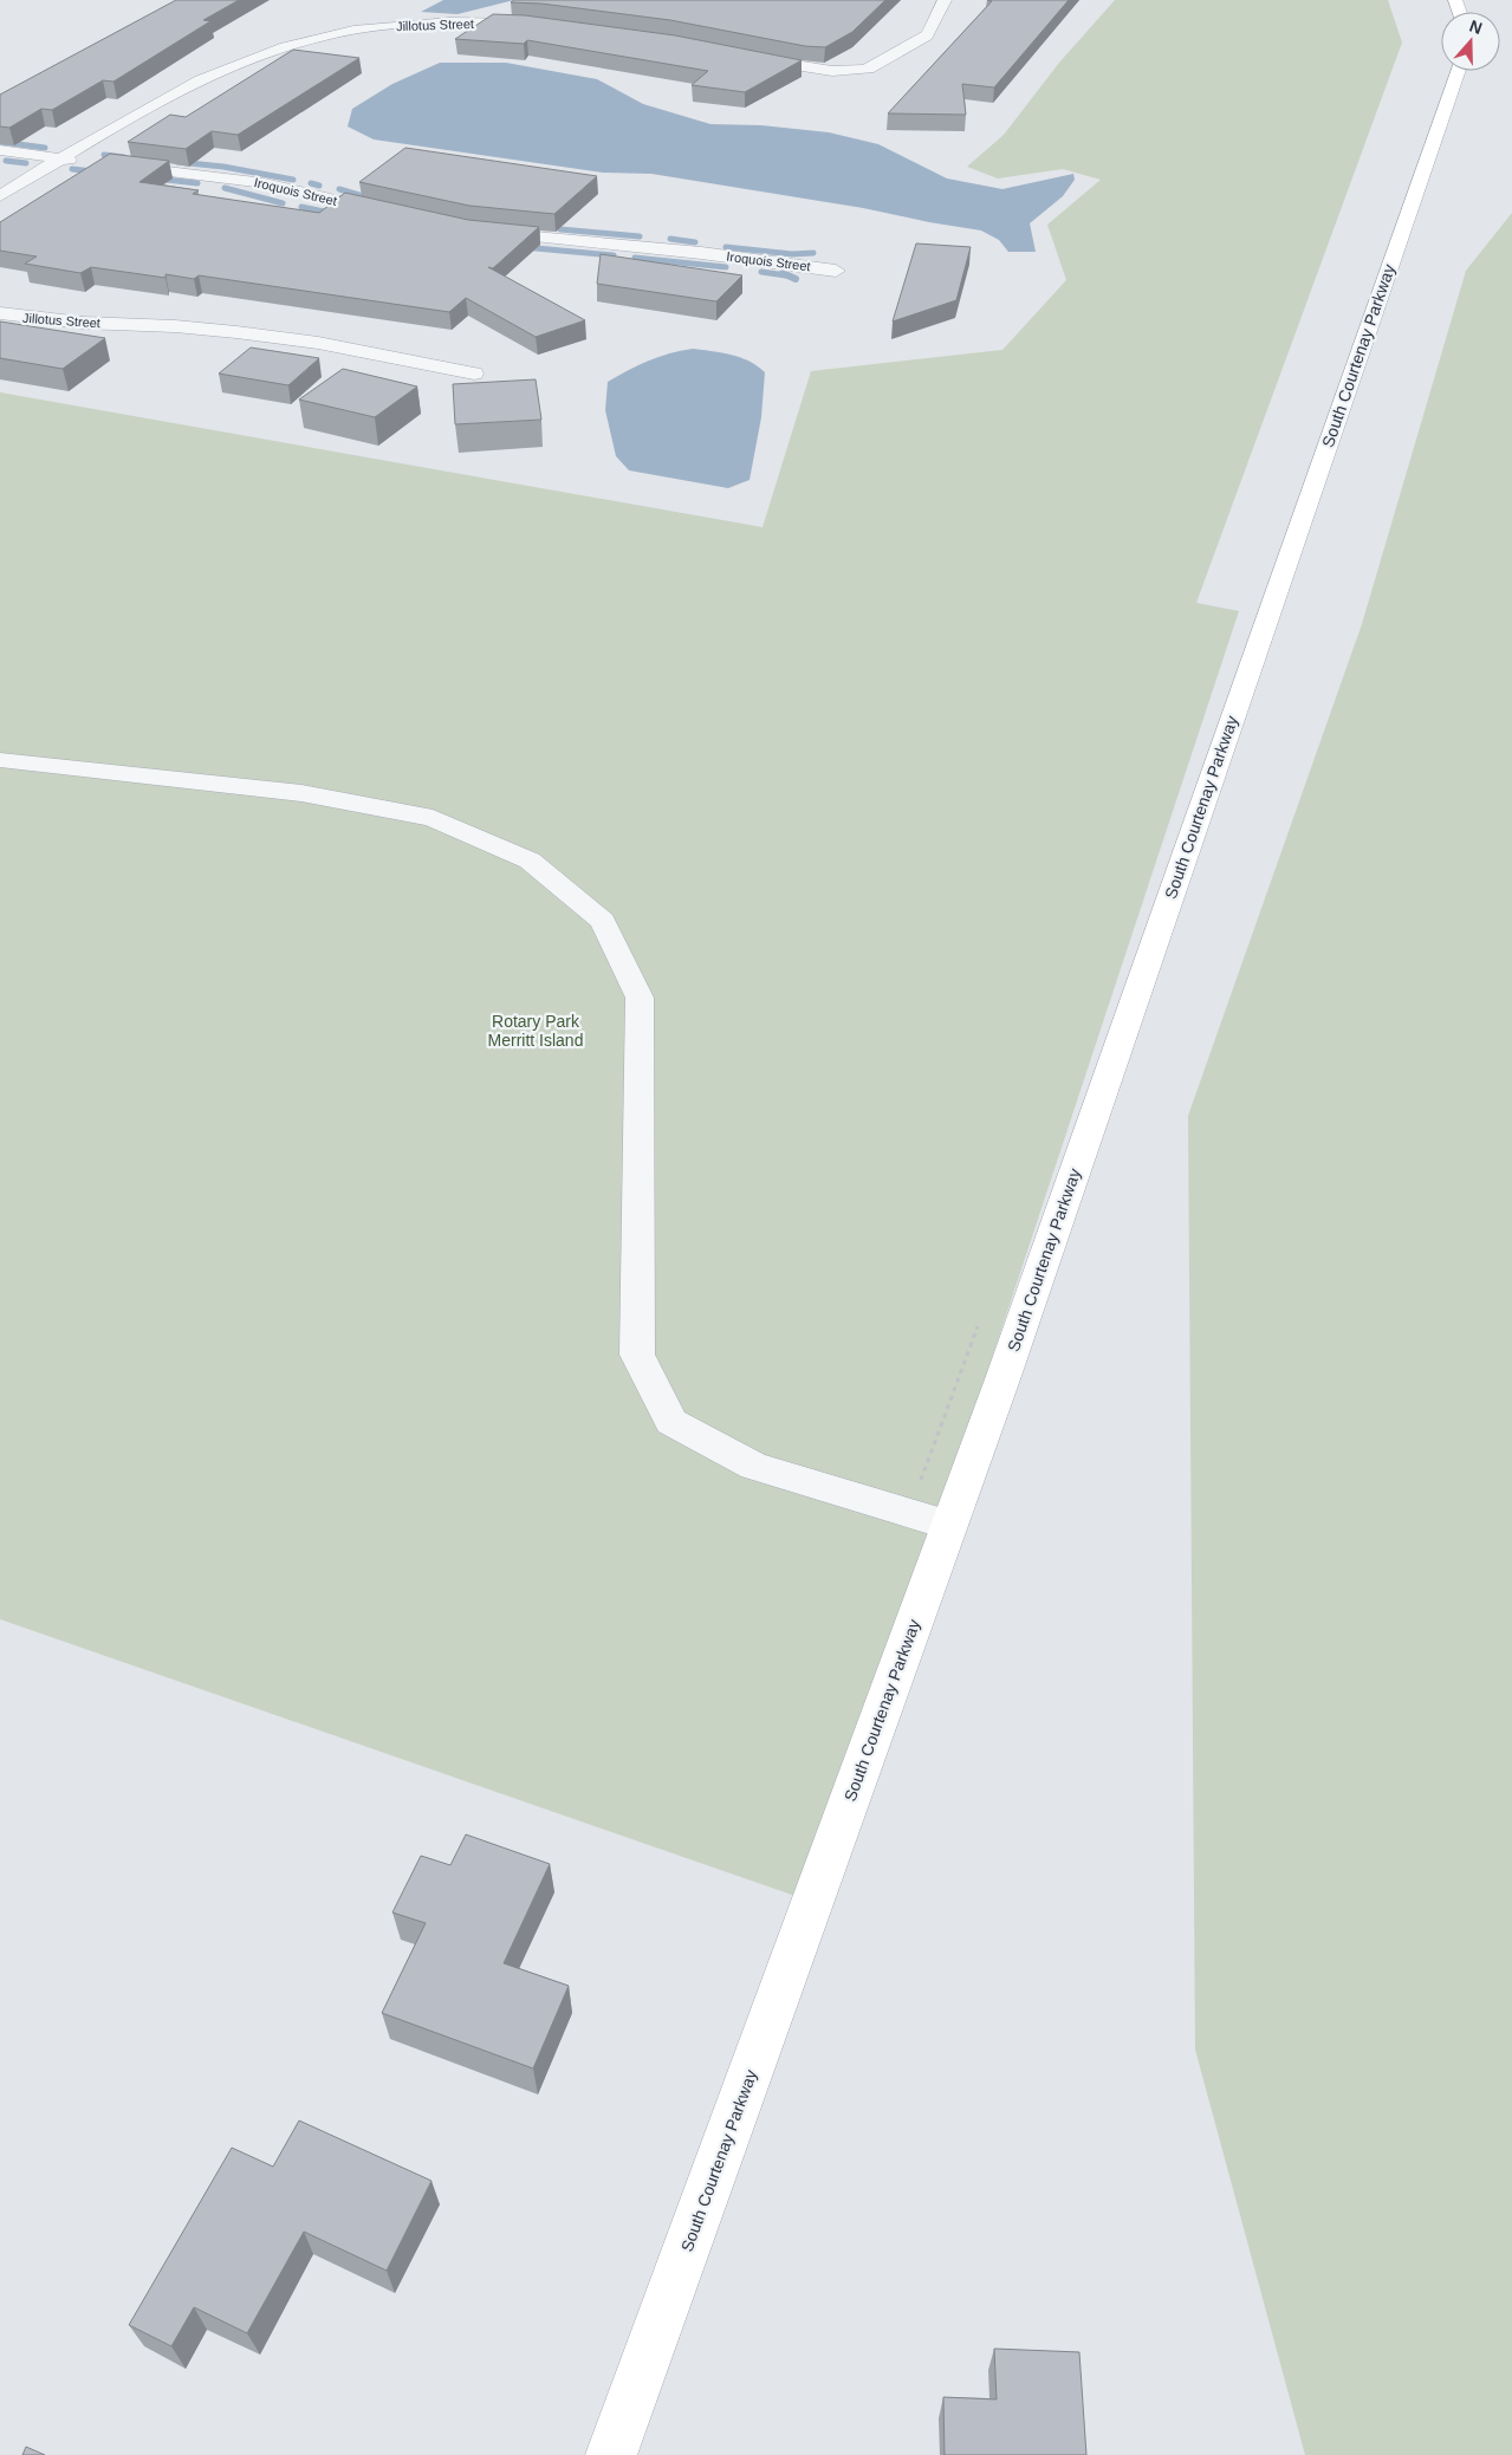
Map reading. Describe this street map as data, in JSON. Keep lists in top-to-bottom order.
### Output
{
  "streets": {
    "main road": ["South Courtenay Parkway"],
    "street": ["Jillotus Street", "Iroquois Street"]
  },
  "parks": ["Rotary Park Merritt Island"],
  "north": "top"
}
